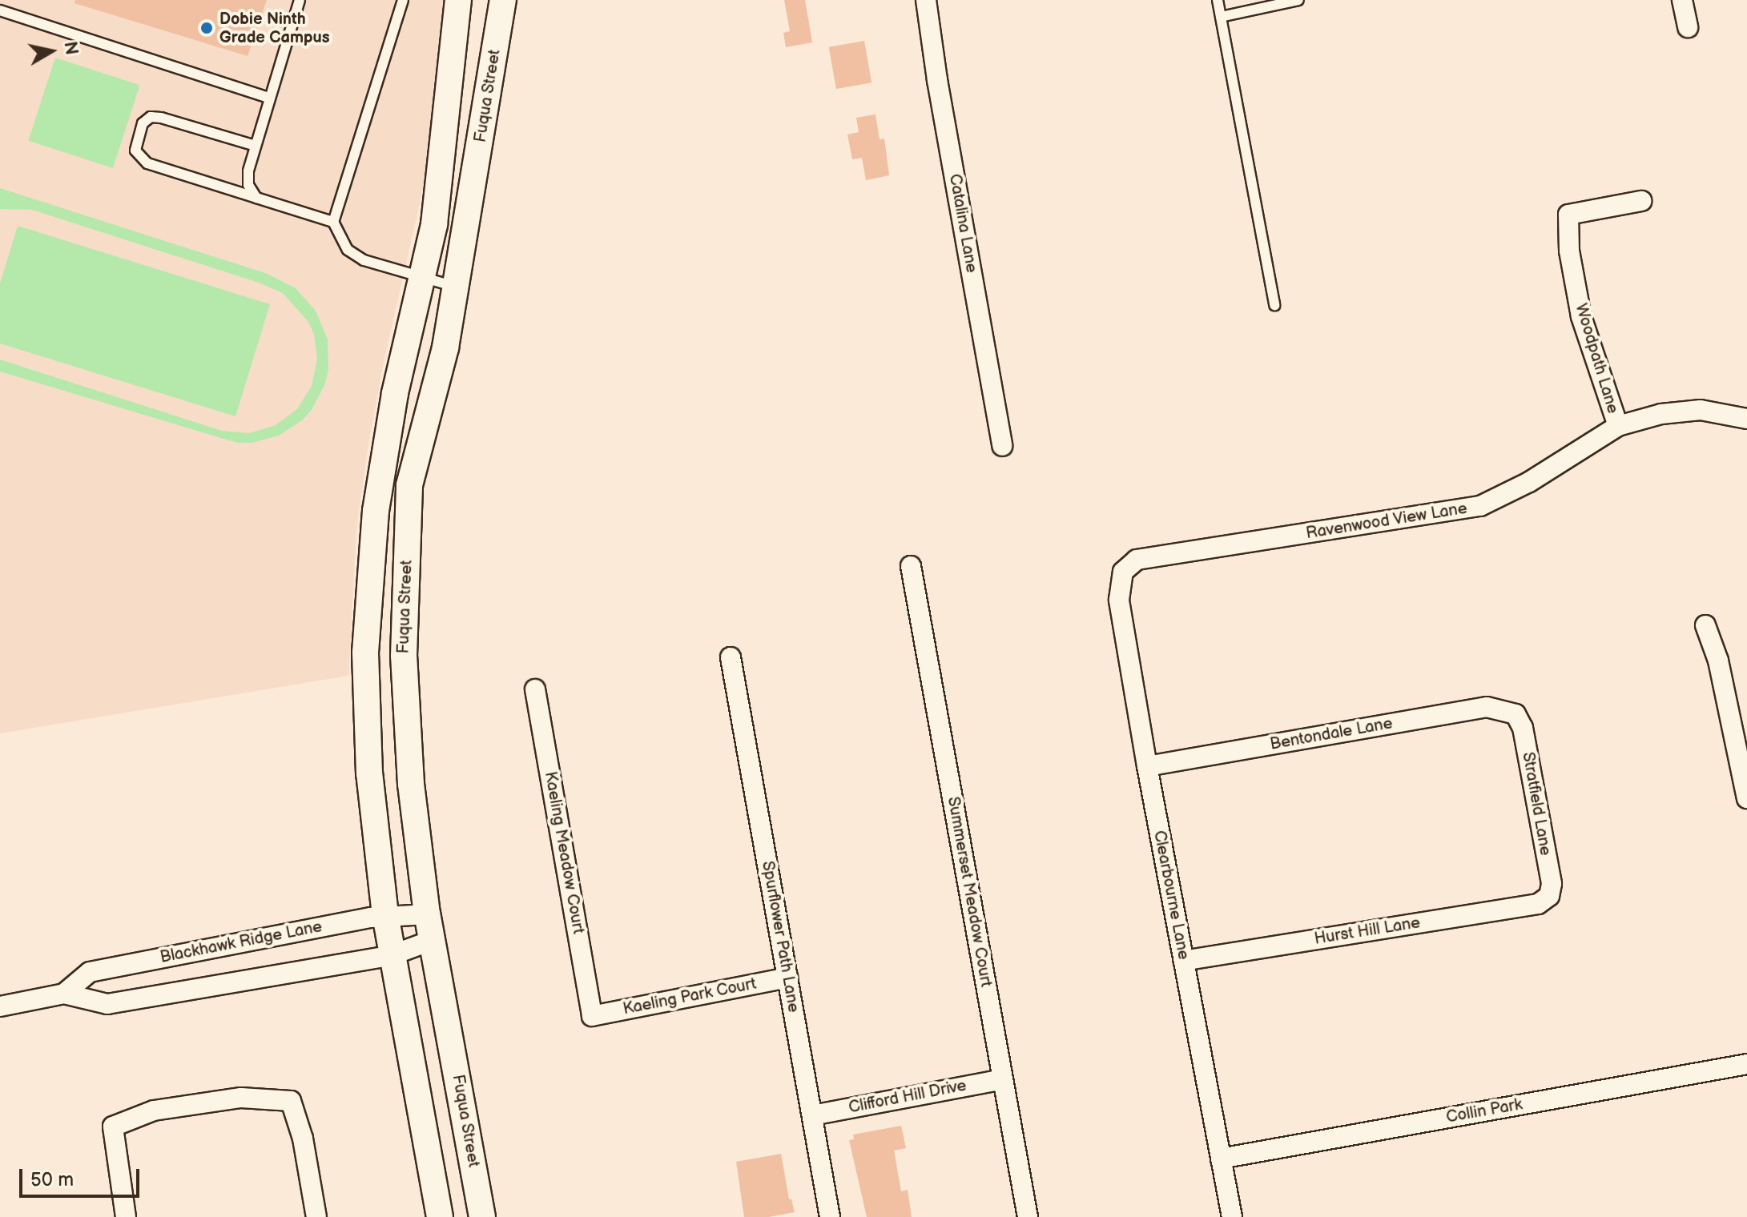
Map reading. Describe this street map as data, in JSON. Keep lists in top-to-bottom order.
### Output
{
  "streets": {
    "main road": ["Fuqua Street"],
    "street": [
      "Catalina Lane",
      "Woodpath Lane",
      "Ravenwood View Lane",
      "Bentondale Lane",
      "Stratfield Lane",
      "Kaeling Meadow Court",
      "Summerset Meadow Court",
      "Clearbourne Lane",
      "Hurst Hill Lane",
      "Spurflower Path Lane",
      "Blackhawk Ridge Lane",
      "Kaeling Park Court",
      "Clifford Hill Drive",
      "Collin Park"
    ]
  },
  "crossings": [
    ["Fuqua Street", "Blackhawk Ridge Lane"],
    ["Woodpath Lane", "Ravenwood View Lane"],
    ["Ravenwood View Lane", "Clearbourne Lane"],
    ["Bentondale Lane", "Stratfield Lane"],
    ["Bentondale Lane", "Clearbourne Lane"],
    ["Stratfield Lane", "Hurst Hill Lane"],
    ["Kaeling Meadow Court", "Kaeling Park Court"],
    ["Summerset Meadow Court", "Clifford Hill Drive"],
    ["Clearbourne Lane", "Hurst Hill Lane"],
    ["Clearbourne Lane", "Collin Park"],
    ["Spurflower Path Lane", "Kaeling Park Court"],
    ["Spurflower Path Lane", "Clifford Hill Drive"]
  ],
  "places": ["Dobie Ninth Grade Campus"],
  "scale_bar": "50 m",
  "north": "right"
}
